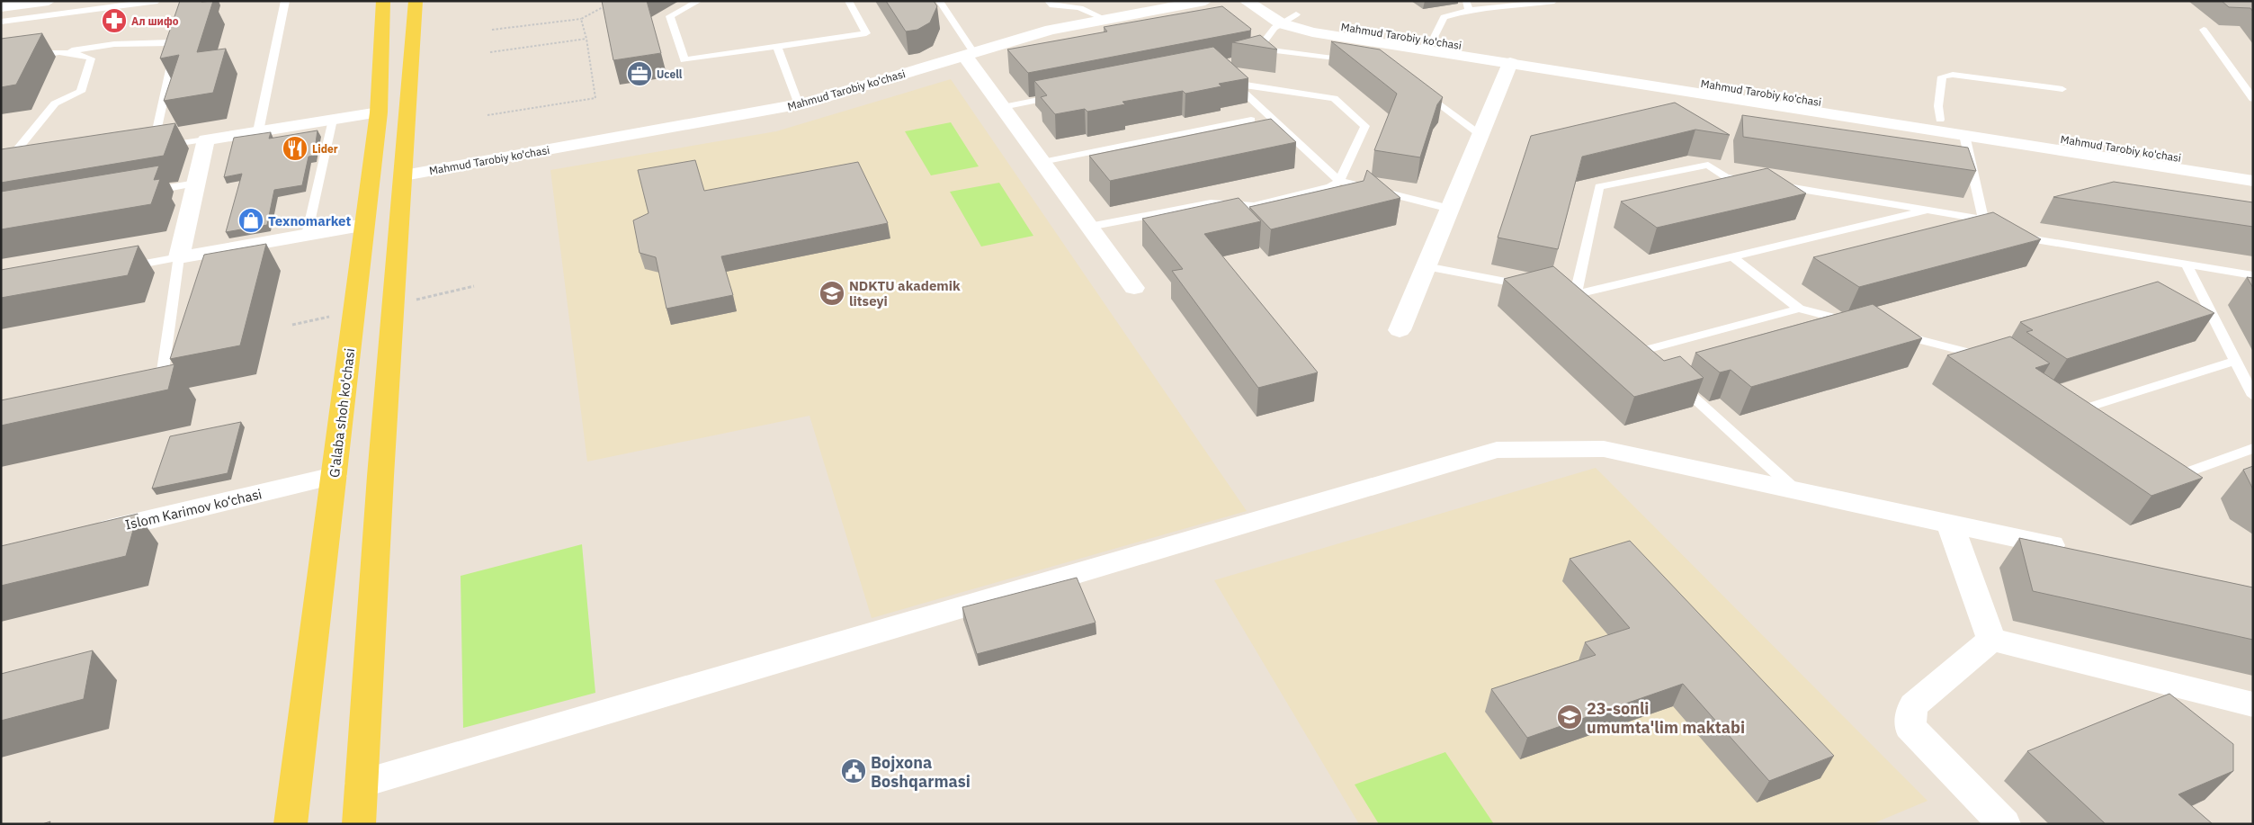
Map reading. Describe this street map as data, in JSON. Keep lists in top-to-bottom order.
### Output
{
  "streets": {
    "main road": ["G'alaba shoh ko'chasi"],
    "street": ["Mahmud Tarobiy ko'chasi", "Islom Karimov ko‘chasi"]
  },
  "crossings": [
    ["G'alaba shoh ko'chasi", "Islom Karimov ko‘chasi"]
  ],
  "places": {
    "pharmacy": ["Ал шифо"],
    "office": ["Ucell"],
    "restaurant": ["Lider"],
    "shop": ["Texnomarket"],
    "school or university": ["NDKTU akademik litseyi", "23-sonli umumta'lim maktabi"],
    "public building": ["Bojxona Boshqarmasi"]
  }
}
